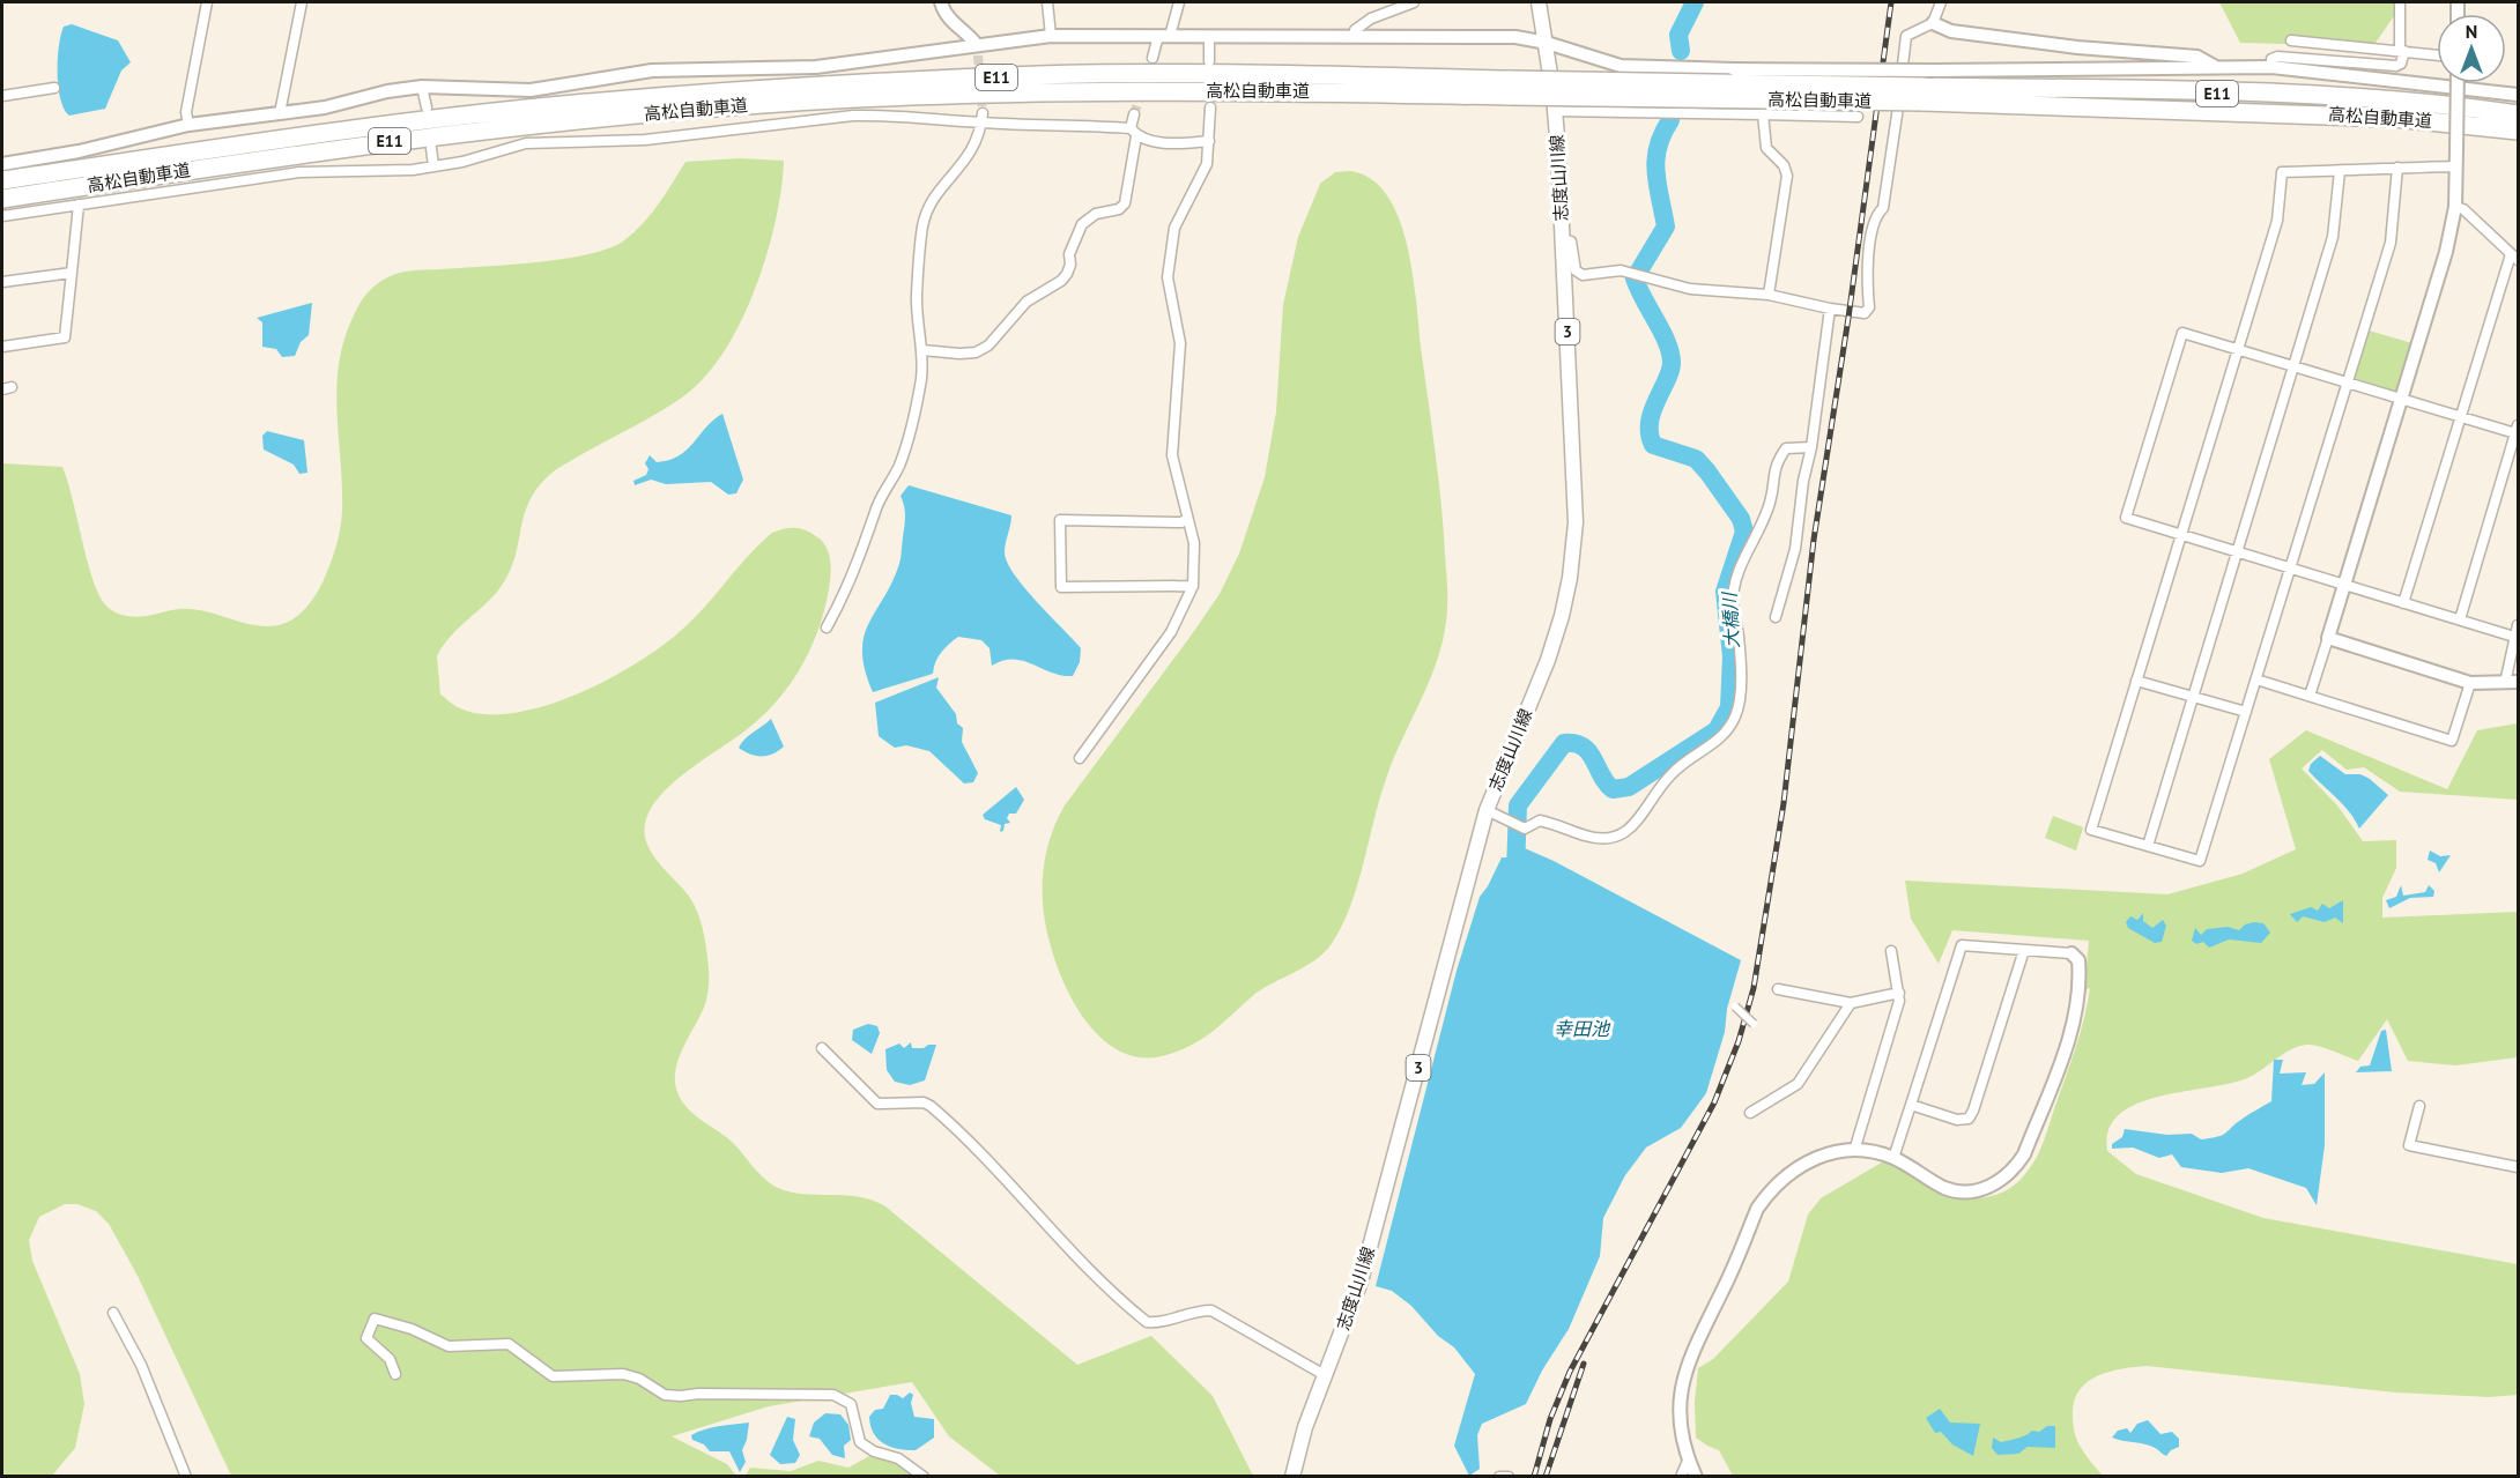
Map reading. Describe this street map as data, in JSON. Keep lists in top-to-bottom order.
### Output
{
  "streets": {
    "highway": ["E11", "高松自動車道"],
    "main road": ["志度山川線", "3"]
  },
  "water": ["大橋川", "幸田池"],
  "north": "top"
}
